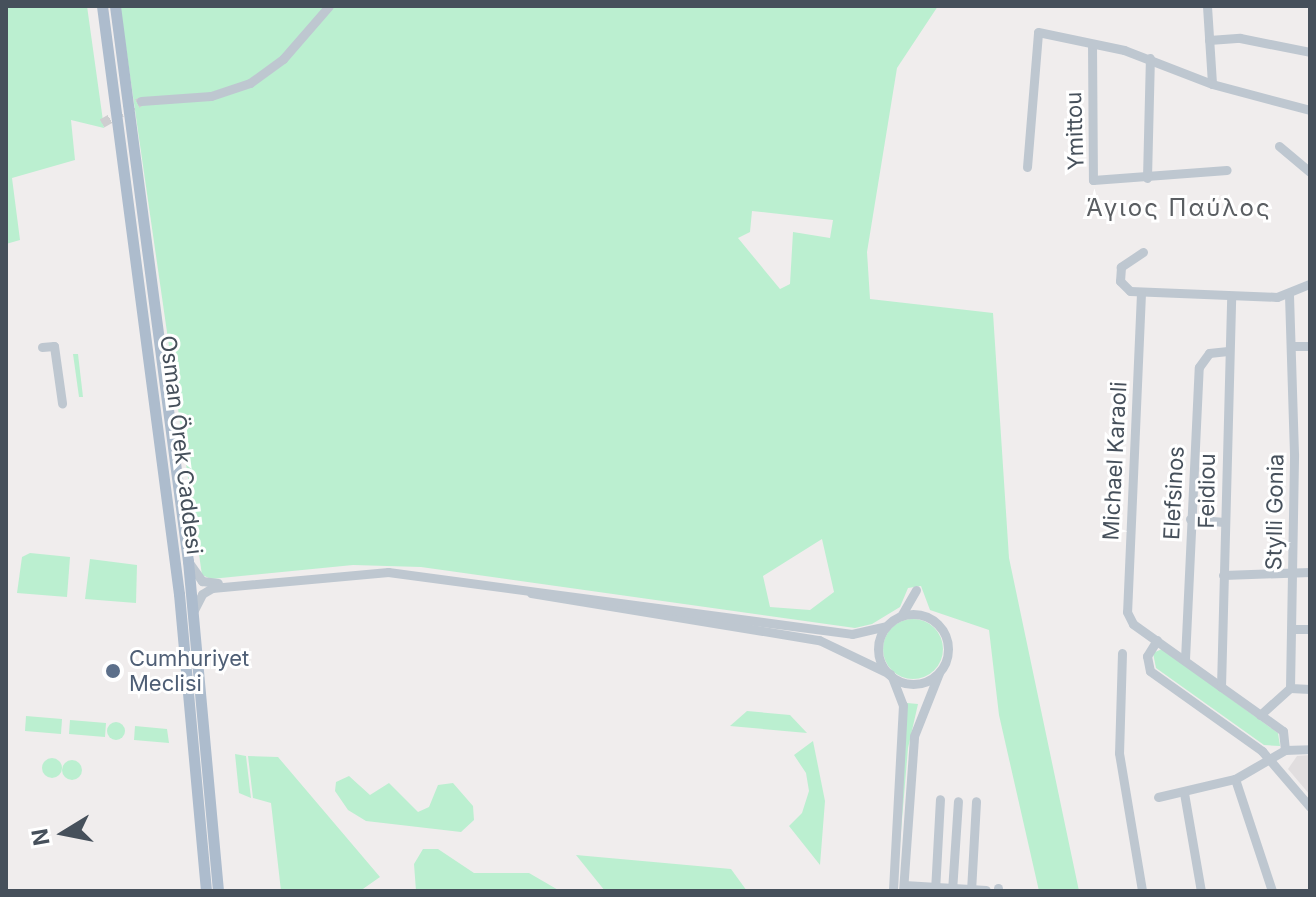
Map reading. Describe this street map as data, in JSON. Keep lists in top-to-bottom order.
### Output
{
  "streets": {
    "main road": ["Osman Örek Caddesi"],
    "street": [
      "Ymittou",
      "Michael Karaoli",
      "Feidiou",
      "Elefsinos",
      "Stylli Gonia"
    ]
  },
  "crossings": [
    ["Feidiou", "Elefsinos"]
  ],
  "districts": ["Άγιος Παύλος"],
  "places": ["Cumhuriyet Meclisi"],
  "north": "left"
}
